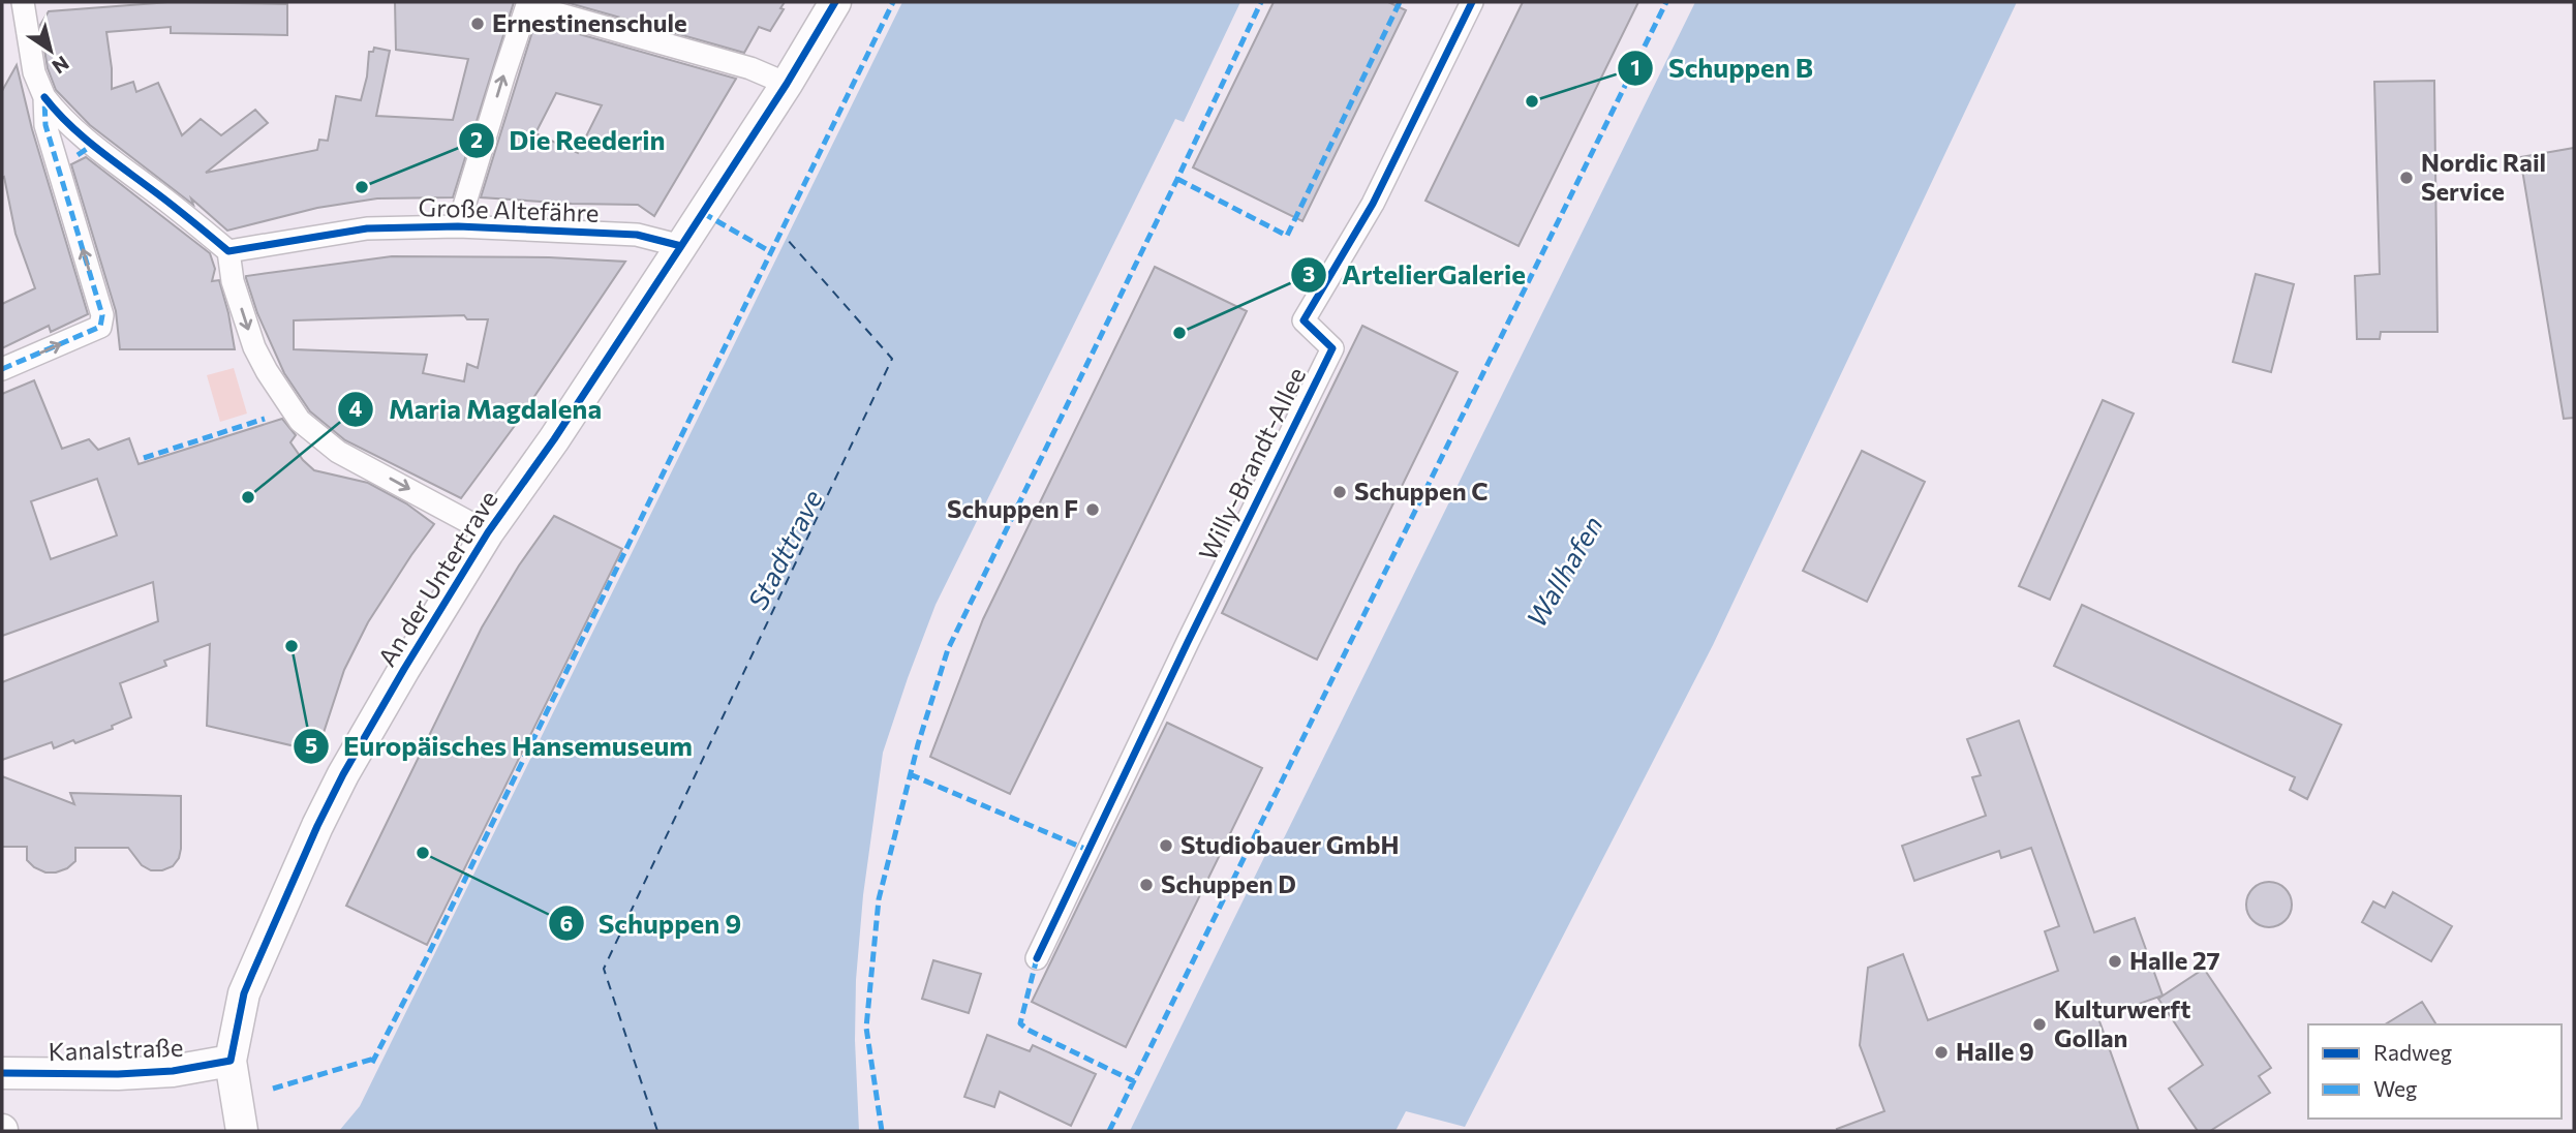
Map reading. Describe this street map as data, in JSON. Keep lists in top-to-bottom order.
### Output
{
  "streets": {
    "main road": ["An der Untertrave", "Kanalstraße"],
    "street": ["Große Altefähre", "Willy-Brandt-Allee"]
  },
  "crossings": [
    ["Große Altefähre", "An der Untertrave"],
    ["An der Untertrave", "Kanalstraße"]
  ],
  "water": ["Stadttrave", "Wallhafen"],
  "places": [
    "Ernestinenschule",
    "Schuppen B",
    "Nordic Rail Service",
    "Die Reederin",
    "ArtelierGalerie",
    "Schuppen C",
    "Maria Magdalena",
    "Schuppen F",
    "Europäisches Hansemuseum",
    "Studiobauer GmbH",
    "Schuppen 9",
    "Schuppen D",
    "Halle 27",
    "Kulturwerft Gollan",
    "Halle 9"
  ],
  "legend": ["Radweg", "Weg"],
  "north": "bottom right"
}
